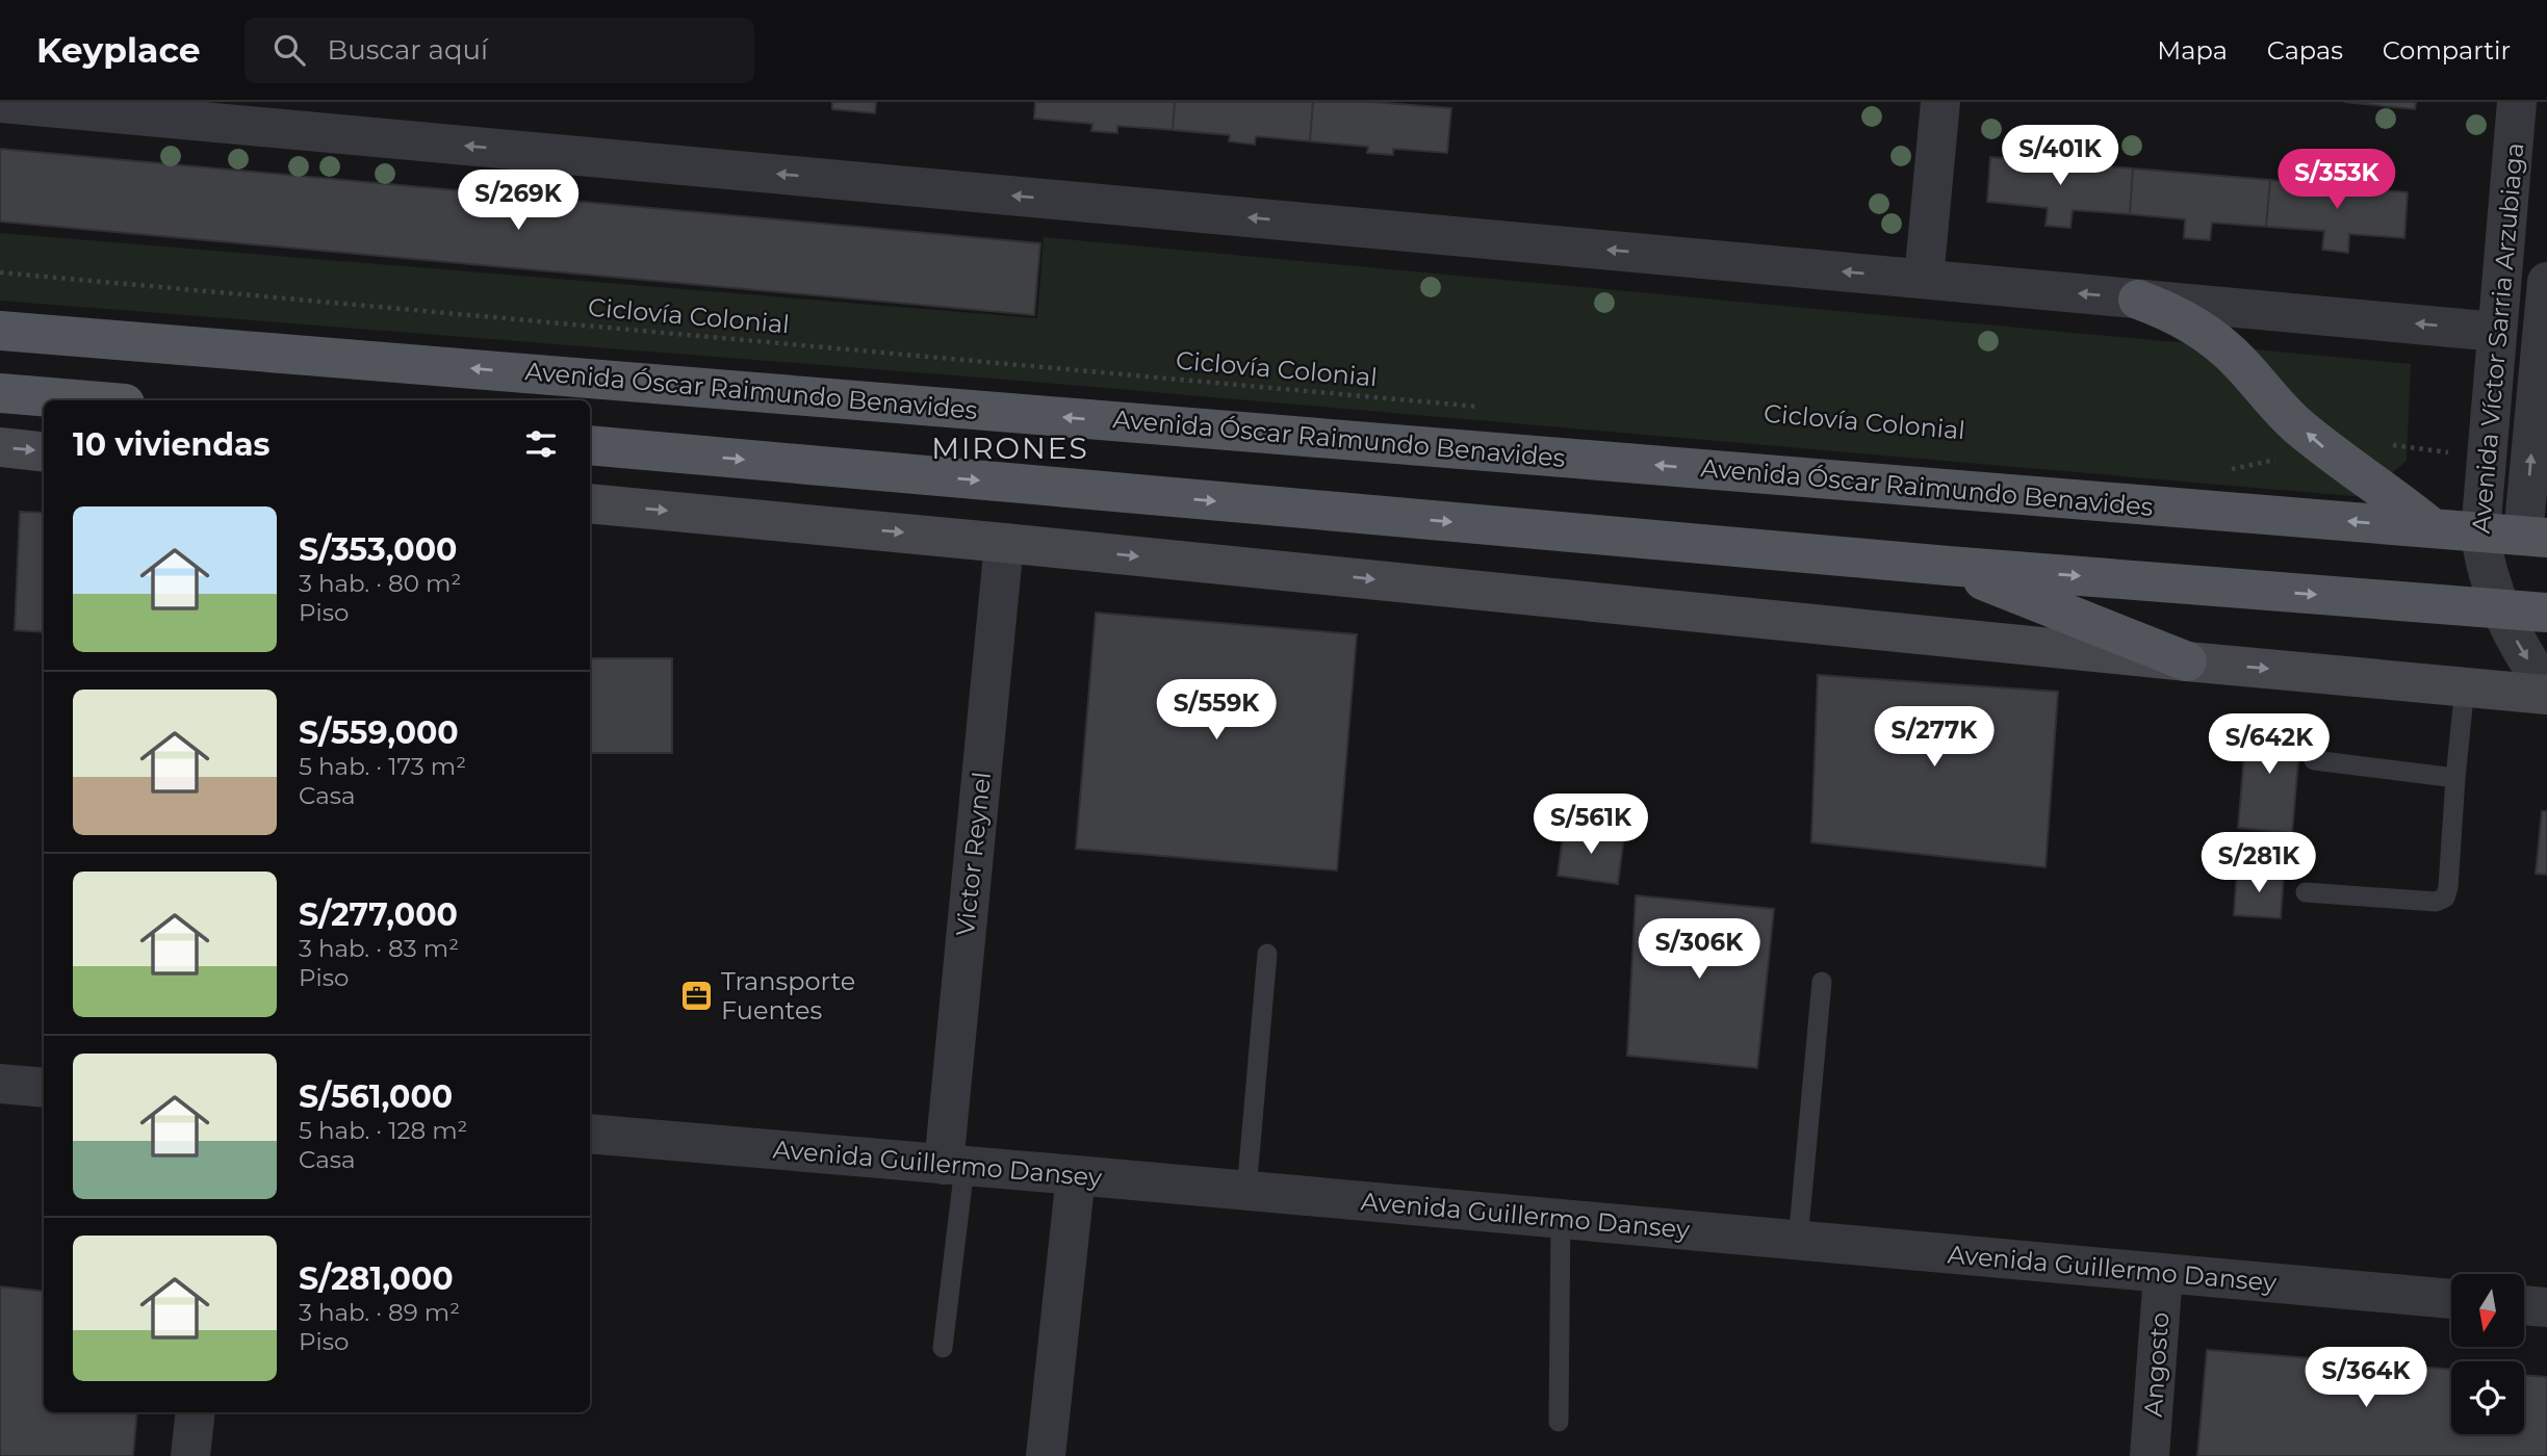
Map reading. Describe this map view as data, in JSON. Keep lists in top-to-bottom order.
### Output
{
  "streets": {
    "main road": ["Avenida Óscar Raimundo Benavides"],
    "street": [
      "Avenida Víctor Sarria Arzubiaga",
      "Victor Reynel",
      "Avenida Guillermo Dansey",
      "Angosto"
    ],
    "path": ["Ciclovía Colonial"]
  },
  "crossings": [
    ["Avenida Víctor Sarria Arzubiaga", "Avenida Óscar Raimundo Benavides"],
    ["Victor Reynel", "Avenida Guillermo Dansey"],
    ["Avenida Guillermo Dansey", "Angosto"]
  ],
  "districts": ["MIRONES"],
  "places": {
    "office": ["Transporte Fuentes"]
  },
  "north": "bottom",
  "page": {
    "header": "Keyplace",
    "search": "Buscar aquí",
    "nav": ["Mapa", "Capas", "Compartir"],
    "price": [
      "S/401K",
      "S/353K",
      "S/269K",
      "S/559K",
      "S/277K",
      "S/642K",
      "S/561K",
      "S/281K",
      "S/306K",
      "S/364K"
    ],
    "heading": "10 viviendas",
    "list": [
      {
        "name": "S/353,000",
        "note": "3 hab. · 80 m² · Piso"
      },
      {
        "name": "S/559,000",
        "note": "5 hab. · 173 m² · Casa"
      },
      {
        "name": "S/277,000",
        "note": "3 hab. · 83 m² · Piso"
      },
      {
        "name": "S/561,000",
        "note": "5 hab. · 128 m² · Casa"
      },
      {
        "name": "S/281,000",
        "note": "3 hab. · 89 m² · Piso"
      }
    ]
  }
}
